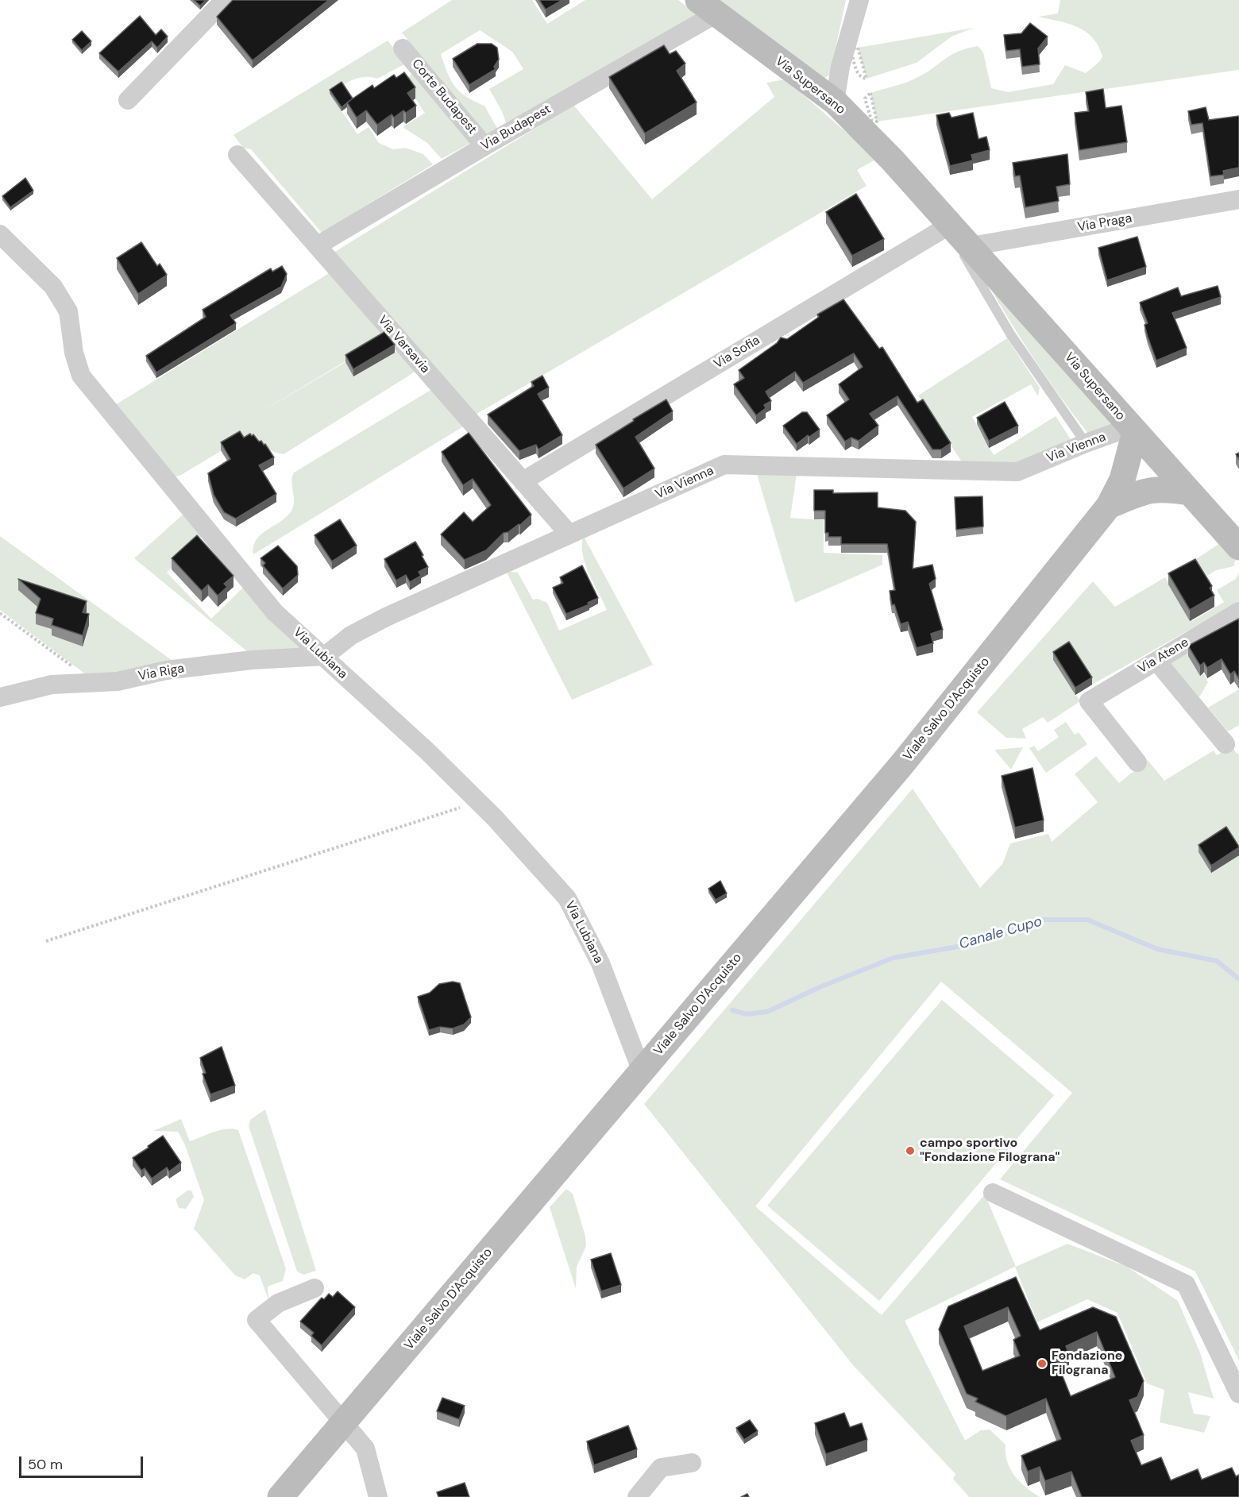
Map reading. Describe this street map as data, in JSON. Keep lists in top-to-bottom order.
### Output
{
  "streets": {
    "street": [
      "Via Supersano",
      "Corte Budapest",
      "Via Budapest",
      "Via Praga",
      "Via Varsavia",
      "Via Sofia",
      "Via Vienna",
      "Via Lubiana",
      "Via Atene",
      "Via Riga",
      "Viale Salvo D'Acquisto"
    ]
  },
  "crossings": [
    ["Via Supersano", "Via Budapest"],
    ["Via Supersano", "Via Praga"],
    ["Via Supersano", "Via Sofia"],
    ["Via Supersano", "Via Vienna"],
    ["Via Supersano", "Viale Salvo D'Acquisto"],
    ["Corte Budapest", "Via Budapest"],
    ["Via Budapest", "Via Varsavia"],
    ["Via Varsavia", "Via Sofia"],
    ["Via Varsavia", "Via Vienna"],
    ["Via Vienna", "Via Lubiana"],
    ["Via Vienna", "Via Riga"],
    ["Via Vienna", "Viale Salvo D'Acquisto"],
    ["Via Lubiana", "Via Riga"],
    ["Via Lubiana", "Viale Salvo D'Acquisto"]
  ],
  "water": ["Canale Cupo"],
  "places": ["campo sportivo \"Fondazione Filograna\"", "Fondazione Filograna"],
  "scale_bar": "50 m"
}
